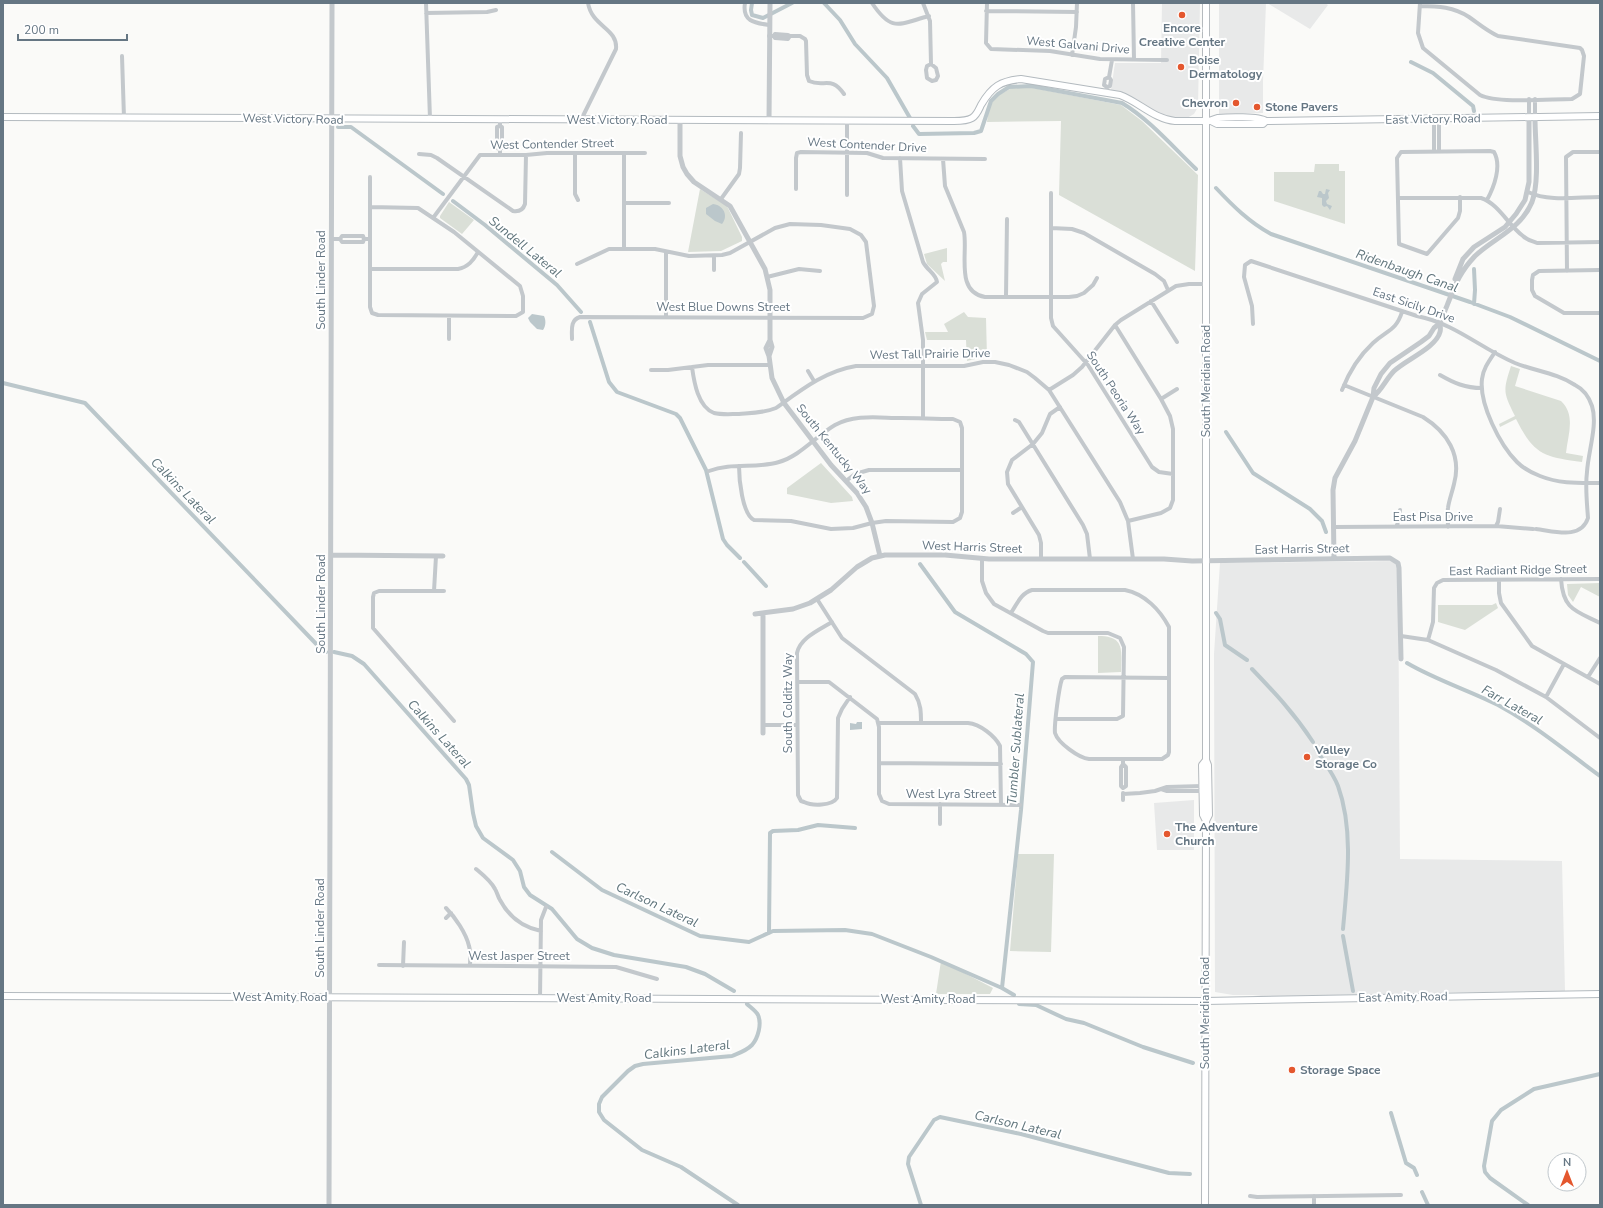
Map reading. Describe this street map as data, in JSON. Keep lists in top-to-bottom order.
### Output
{
  "streets": {
    "main road": [
      "West Victory Road",
      "East Victory Road",
      "South Meridian Road",
      "West Amity Road",
      "East Amity Road"
    ],
    "street": [
      "West Galvani Drive",
      "West Contender Street",
      "West Contender Drive",
      "South Linder Road",
      "East Sicily Drive",
      "West Blue Downs Street",
      "West Tall Prairie Drive",
      "South Peoria Way",
      "South Kentucky Way",
      "East Pisa Drive",
      "West Harris Street",
      "East Harris Street",
      "East Radiant Ridge Street",
      "South Colditz Way",
      "West Lyra Street",
      "West Jasper Street"
    ]
  },
  "crossings": [
    ["West Victory Road", "East Victory Road"],
    ["West Victory Road", "South Linder Road"],
    ["West Victory Road", "South Meridian Road"],
    ["West Victory Road", "South Kentucky Way"],
    ["East Victory Road", "South Meridian Road"],
    ["South Linder Road", "West Amity Road"],
    ["East Sicily Drive", "East Pisa Drive"],
    ["West Blue Downs Street", "South Kentucky Way"],
    ["West Tall Prairie Drive", "South Kentucky Way"],
    ["West Tall Prairie Drive", "West Harris Street"],
    ["South Meridian Road", "West Harris Street"],
    ["South Meridian Road", "East Harris Street"],
    ["South Meridian Road", "West Amity Road"],
    ["South Meridian Road", "East Amity Road"],
    ["South Kentucky Way", "West Harris Street"],
    ["West Harris Street", "East Harris Street"],
    ["West Amity Road", "East Amity Road"]
  ],
  "water": [
    "Sundell Lateral",
    "Ridenbaugh Canal",
    "Calkins Lateral",
    "Farr Lateral",
    "Tumbler Sublateral",
    "Carlson Lateral"
  ],
  "places": [
    "Encore Creative Center",
    "Boise Dermatology",
    "Chevron",
    "Stone Pavers",
    "Valley Storage Co",
    "The Adventure Church",
    "Storage Space"
  ],
  "scale_bar": "200 m",
  "north": "top"
}
